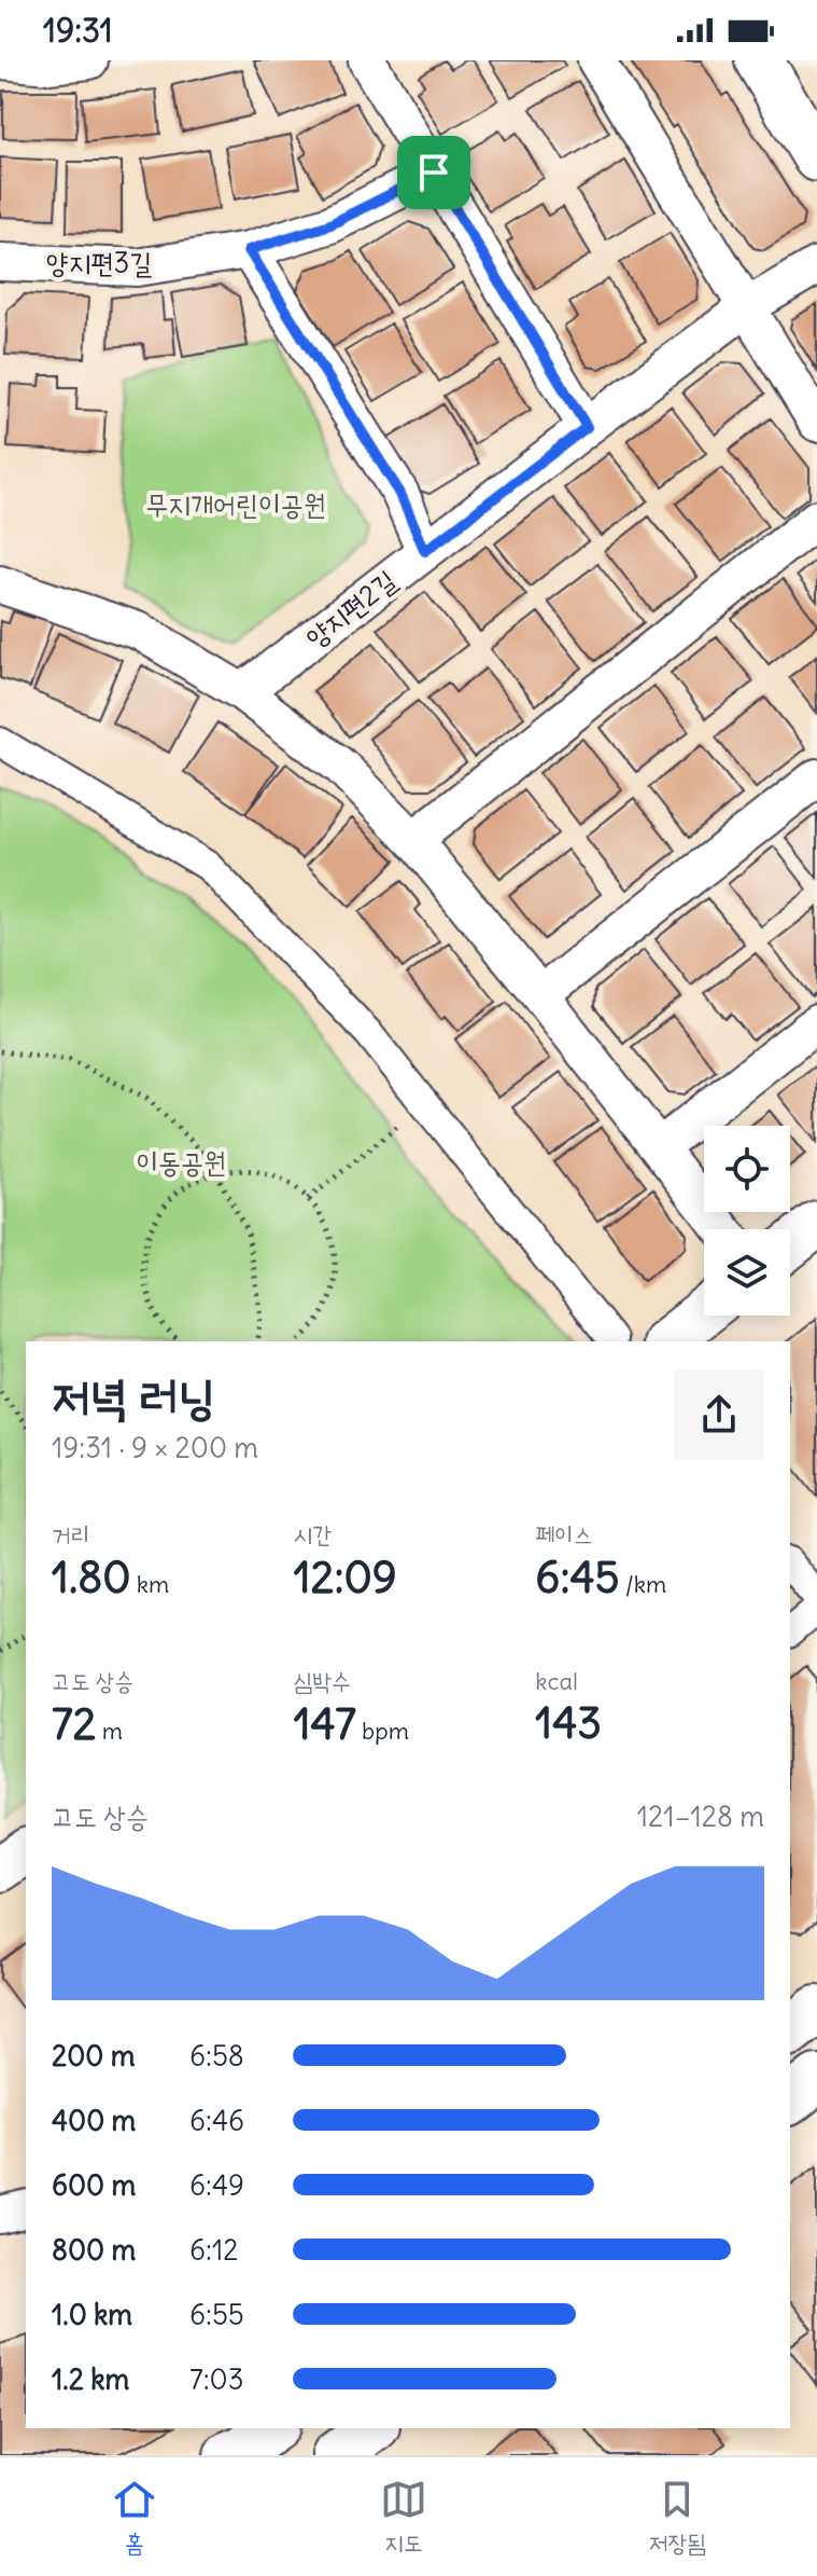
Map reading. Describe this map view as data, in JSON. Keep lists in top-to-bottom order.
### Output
{
  "streets": {
    "street": ["양지편3길", "양지편2길"]
  },
  "parks": ["무지개어린이공원", "이동공원"],
  "page": {
    "status": "19:31",
    "heading": ["저녁 러닝", "19:31 · 9 × 200 m"],
    "stats": [
      ["거리", "1.80 km"],
      ["시간", "12:09"],
      ["페이스", "6:45 /km"],
      ["고도 상승", "72 m"],
      ["심박수", "147 bpm"],
      ["kcal", "143"]
    ],
    "chart": ["고도 상승", "121–128 m"],
    "list": [
      {
        "name": "200 m",
        "note": "6:58"
      },
      {
        "name": "400 m",
        "note": "6:46"
      },
      {
        "name": "600 m",
        "note": "6:49"
      },
      {
        "name": "800 m",
        "note": "6:12"
      },
      {
        "name": "1.0 km",
        "note": "6:55"
      },
      {
        "name": "1.2 km",
        "note": "7:03"
      }
    ],
    "tabs": ["홈", "지도", "저장됨"]
  }
}
